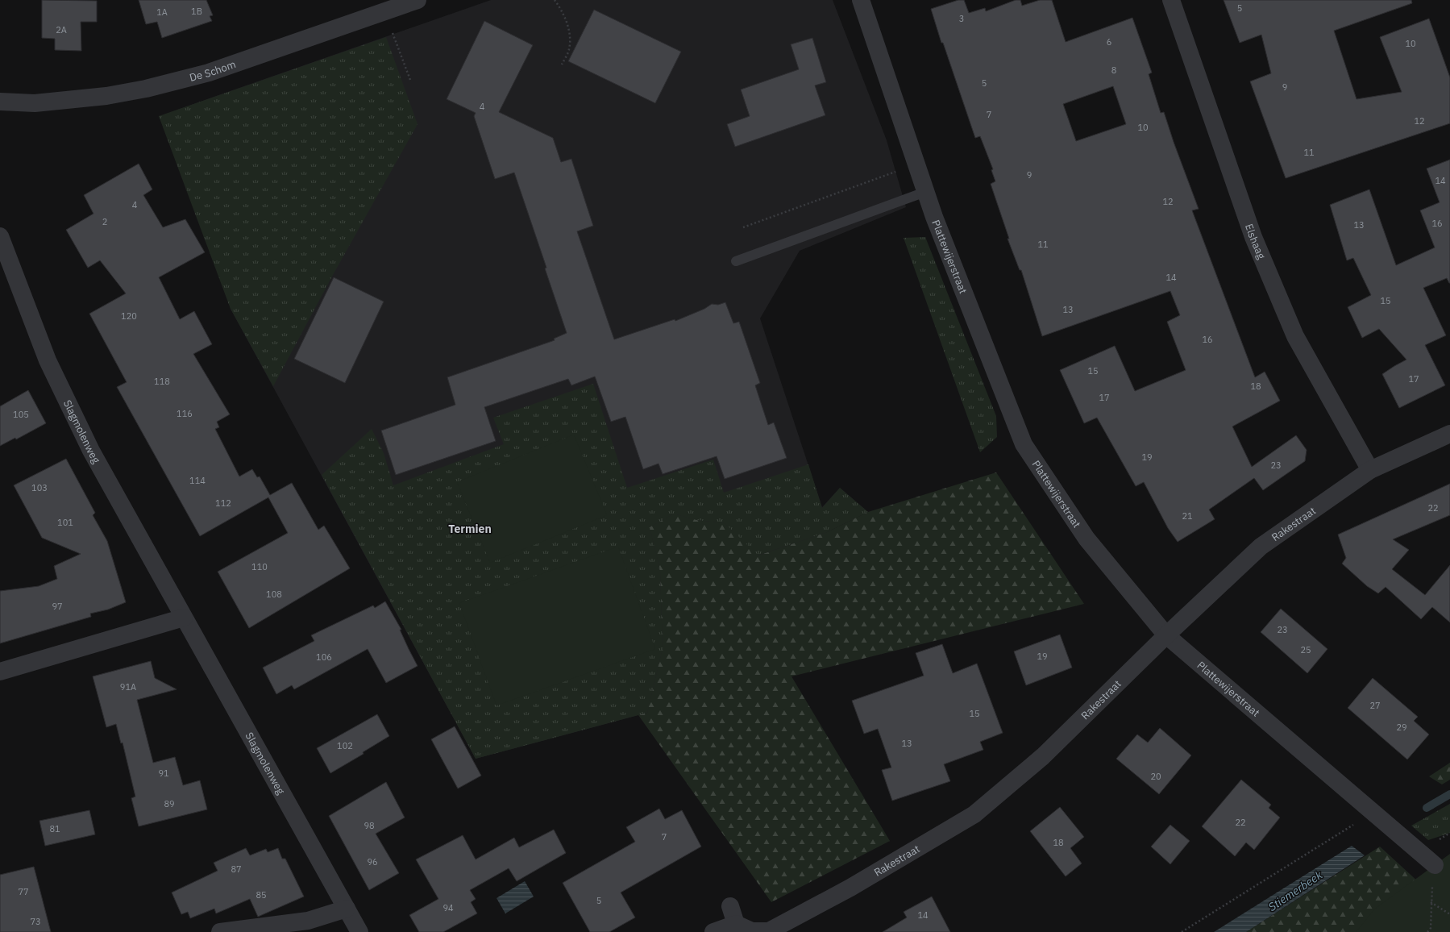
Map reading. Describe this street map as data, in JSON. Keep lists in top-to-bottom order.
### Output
{
  "streets": {
    "street": [
      "De Schom",
      "Elshaag",
      "Plattewijerstraat",
      "Slagmolenweg",
      "Rakestraat"
    ]
  },
  "crossings": [
    ["Elshaag", "Rakestraat"],
    ["Plattewijerstraat", "Rakestraat"]
  ],
  "districts": ["Termien"],
  "water": ["Stiemerbeek"],
  "house_numbers": [
    "5",
    "1B",
    "1A",
    "3",
    "2A",
    "6",
    "10",
    "8",
    "5",
    "9",
    "4",
    "7",
    "12",
    "10",
    "11",
    "9",
    "14",
    "12",
    "4",
    "2",
    "16",
    "13",
    "11",
    "14",
    "15",
    "13",
    "120",
    "16",
    "15",
    "17",
    "118",
    "18",
    "17",
    "116",
    "105",
    "19",
    "23",
    "114",
    "103",
    "112",
    "22",
    "21",
    "101",
    "110",
    "108",
    "97",
    "23",
    "25",
    "19",
    "106",
    "91A",
    "27",
    "15",
    "29",
    "13",
    "102",
    "91",
    "20",
    "89",
    "22",
    "98",
    "81",
    "7",
    "18",
    "96",
    "87",
    "77",
    "85",
    "5",
    "94",
    "14",
    "73"
  ]
}
